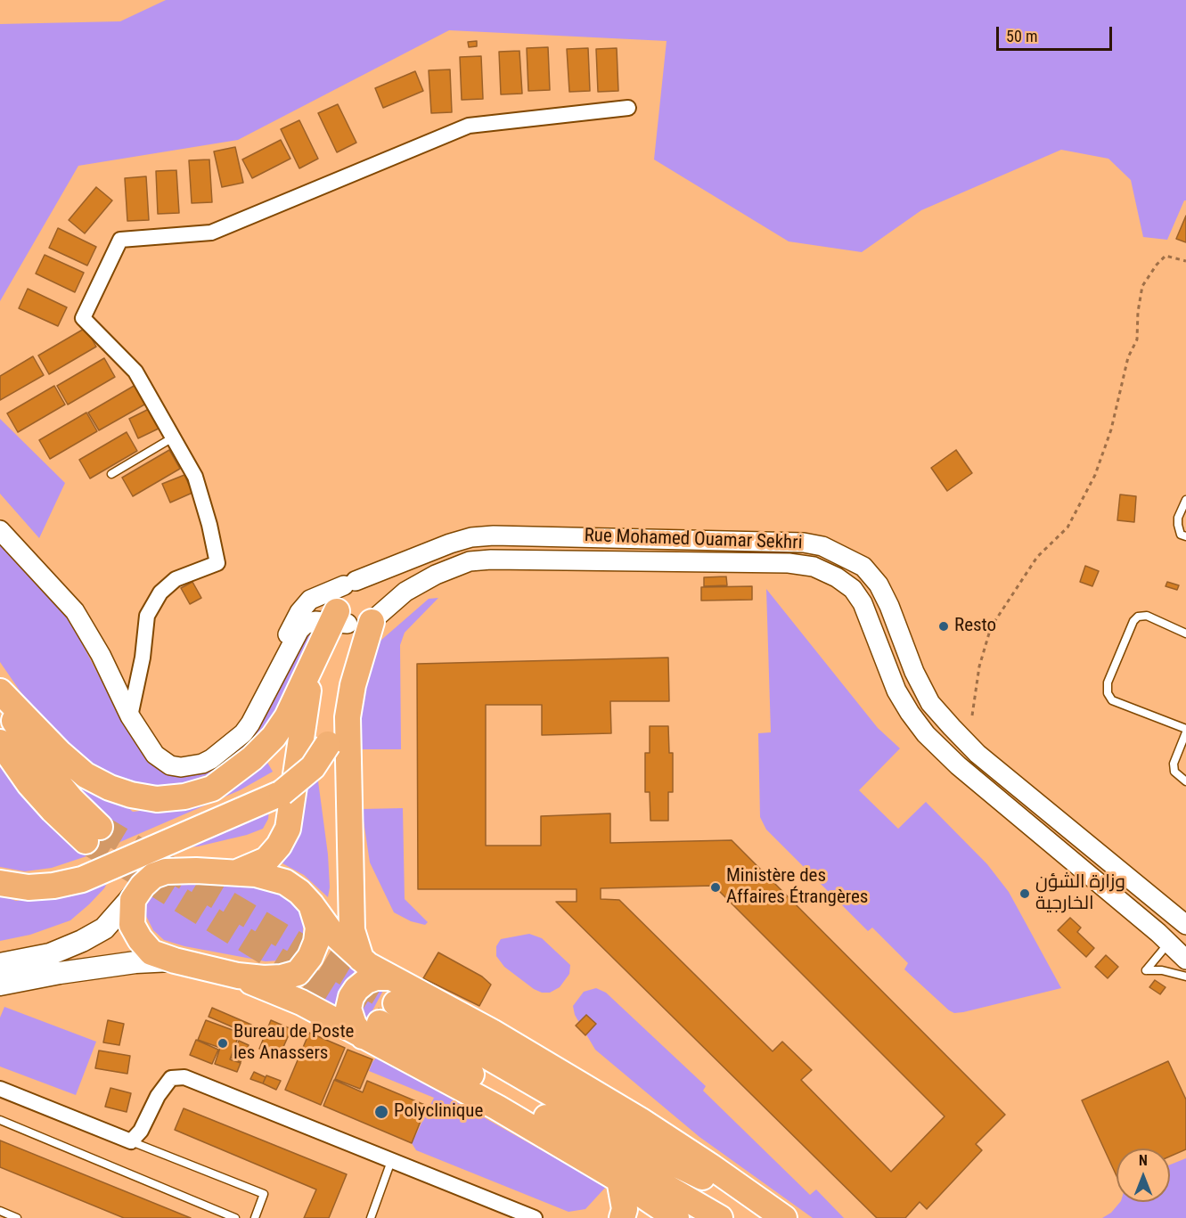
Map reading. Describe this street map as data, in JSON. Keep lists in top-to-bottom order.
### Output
{
  "streets": {
    "street": ["Rue Mohamed Ouamar Sekhri"]
  },
  "places": [
    "Resto",
    "Ministère des Affaires Étrangères",
    "وزارة الشؤن الخارجية",
    "Bureau de Poste les Anassers",
    "Polyclinique"
  ],
  "scale_bar": "50 m",
  "north": "top"
}
